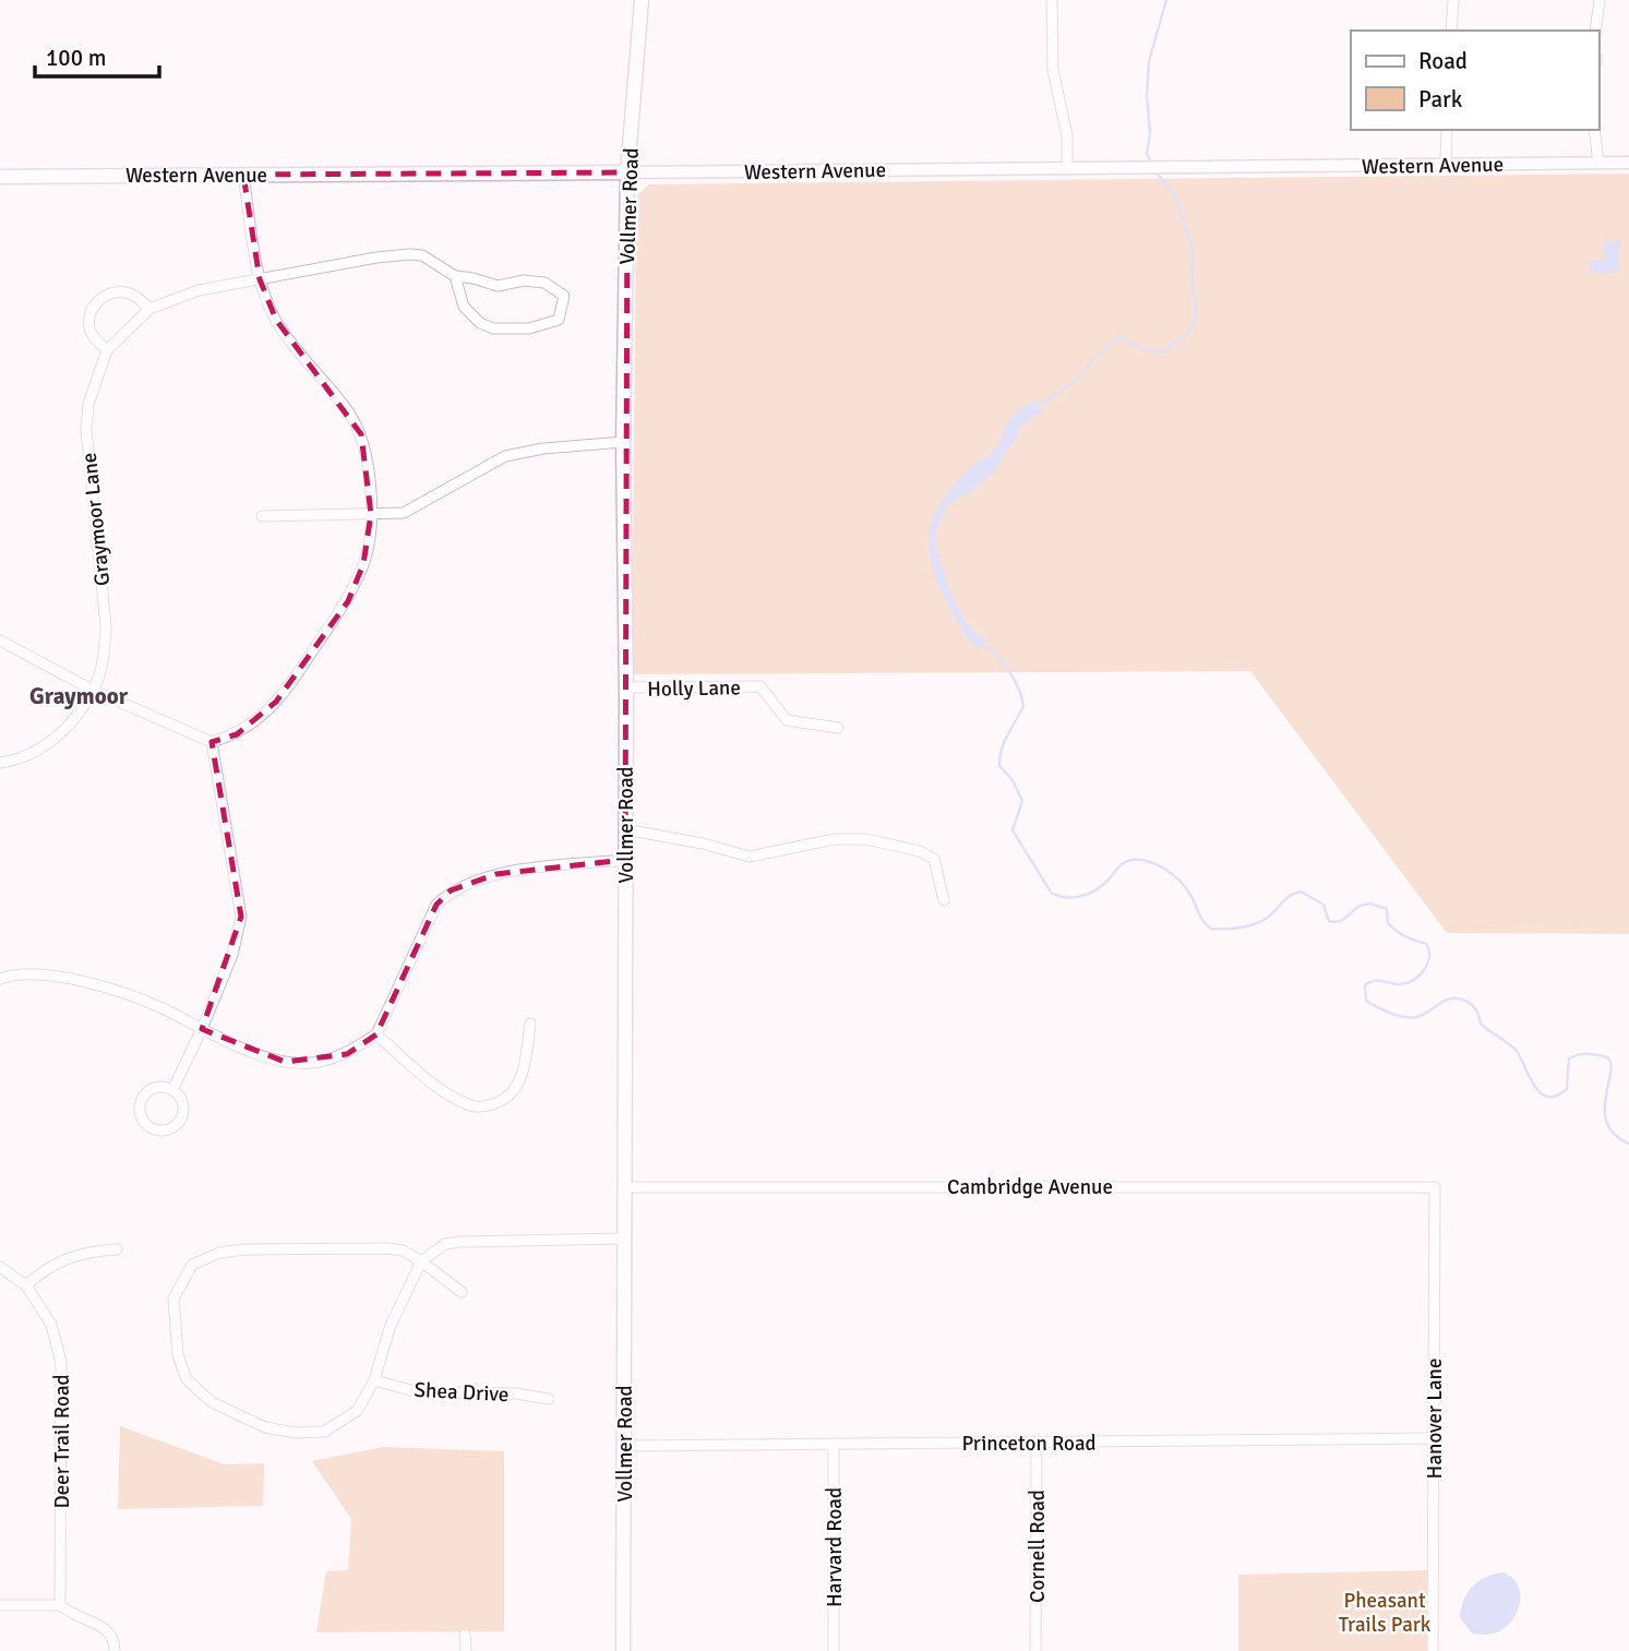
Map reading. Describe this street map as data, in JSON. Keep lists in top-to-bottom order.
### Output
{
  "streets": {
    "main road": ["Western Avenue", "Vollmer Road"],
    "street": [
      "Graymoor Lane",
      "Holly Lane",
      "Cambridge Avenue",
      "Shea Drive",
      "Hanover Lane",
      "Deer Trail Road",
      "Princeton Road",
      "Cornell Road",
      "Harvard Road"
    ]
  },
  "crossings": [
    ["Western Avenue", "Vollmer Road"],
    ["Vollmer Road", "Holly Lane"],
    ["Vollmer Road", "Cambridge Avenue"],
    ["Vollmer Road", "Princeton Road"],
    ["Cambridge Avenue", "Hanover Lane"],
    ["Hanover Lane", "Princeton Road"],
    ["Princeton Road", "Cornell Road"],
    ["Princeton Road", "Harvard Road"]
  ],
  "districts": ["Graymoor"],
  "parks": ["Pheasant Trails Park"],
  "legend": ["Road", "Park"],
  "scale_bar": "100 m"
}
